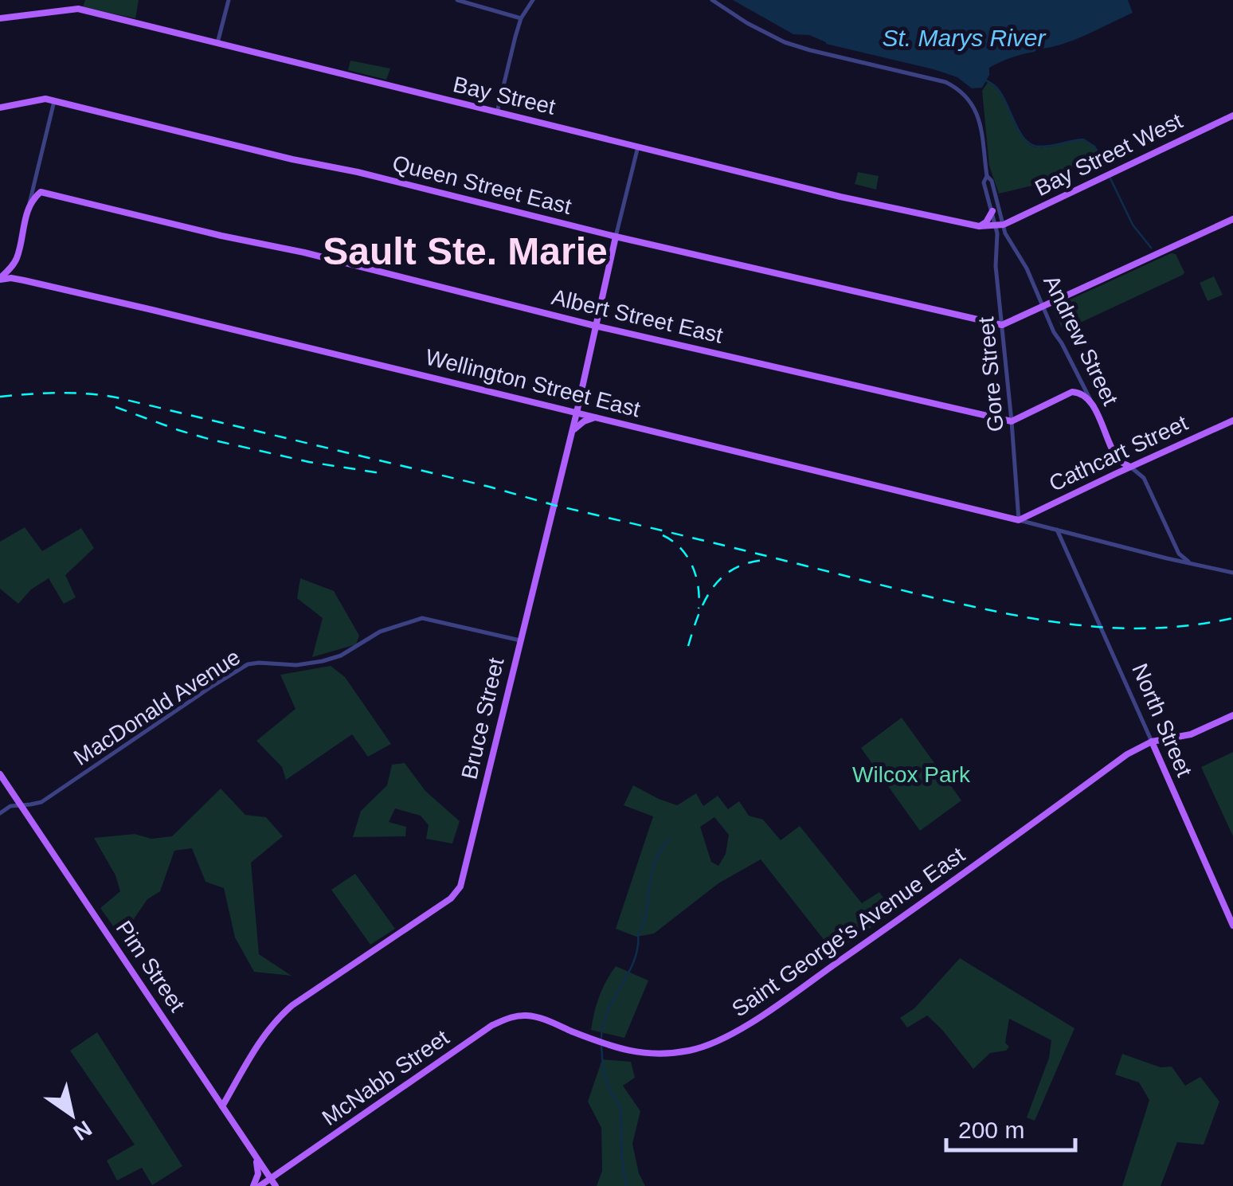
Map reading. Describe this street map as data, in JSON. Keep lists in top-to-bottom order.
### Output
{
  "streets": {
    "main road": [
      "Bay Street",
      "Bay Street West",
      "Queen Street East",
      "Albert Street East",
      "Andrew Street",
      "Wellington Street East",
      "Cathcart Street",
      "Bruce Street",
      "North Street",
      "Saint George's Avenue East",
      "Pim Street",
      "McNabb Street"
    ],
    "street": ["Gore Street", "MacDonald Avenue"]
  },
  "crossings": [
    ["Bay Street", "Bay Street West"],
    ["Bay Street", "Andrew Street"],
    ["Bay Street", "Gore Street"],
    ["Bay Street West", "Andrew Street"],
    ["Bay Street West", "Gore Street"],
    ["Queen Street East", "Gore Street"],
    ["Queen Street East", "Bruce Street"],
    ["Albert Street East", "Gore Street"],
    ["Albert Street East", "Bruce Street"],
    ["Andrew Street", "Gore Street"],
    ["Gore Street", "Wellington Street East"],
    ["Gore Street", "Cathcart Street"],
    ["Wellington Street East", "Cathcart Street"],
    ["Wellington Street East", "Bruce Street"],
    ["Wellington Street East", "North Street"],
    ["MacDonald Avenue", "Bruce Street"],
    ["MacDonald Avenue", "Pim Street"],
    ["Bruce Street", "Pim Street"],
    ["North Street", "Saint George's Avenue East"],
    ["Saint George's Avenue East", "McNabb Street"],
    ["Pim Street", "McNabb Street"]
  ],
  "districts": ["Sault Ste. Marie"],
  "water": ["St. Marys River"],
  "parks": ["Wilcox Park"],
  "scale_bar": "200 m",
  "north": "bottom right"
}
